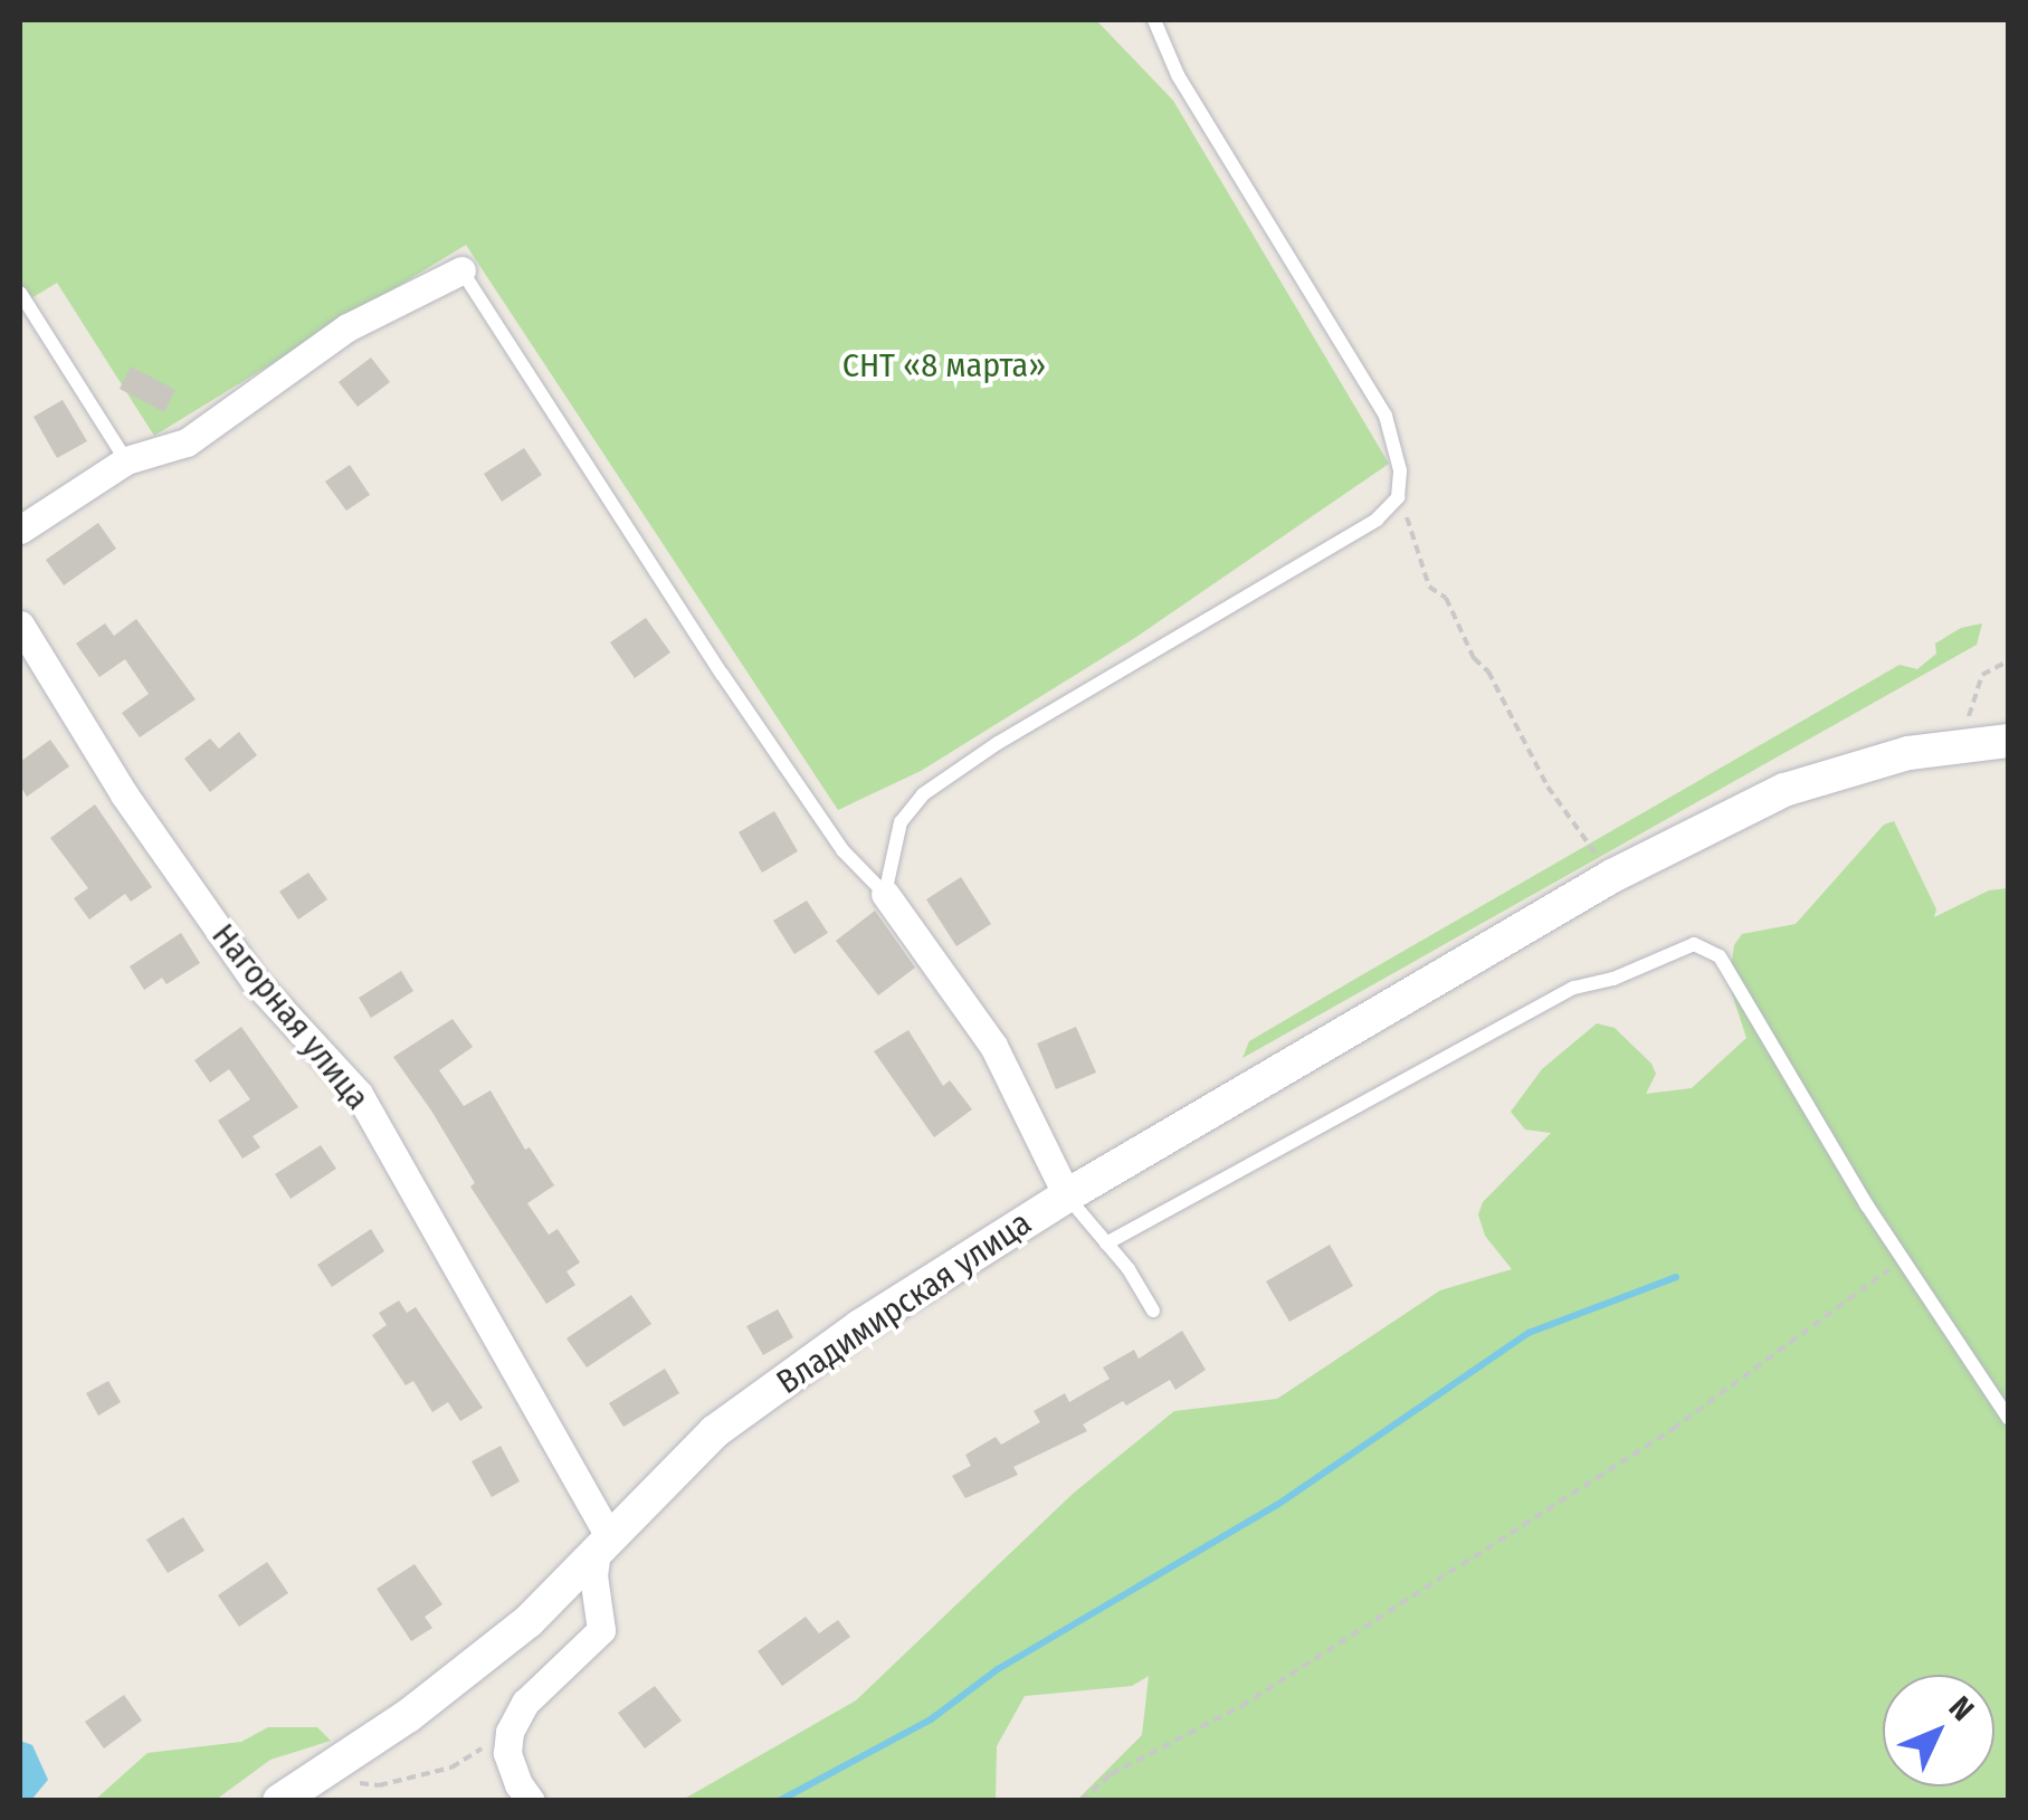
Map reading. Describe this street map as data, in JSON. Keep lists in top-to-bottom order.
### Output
{
  "streets": {
    "street": ["Нагорная улица", "Владимирская улица"]
  },
  "crossings": [
    ["Нагорная улица", "Владимирская улица"]
  ],
  "parks": ["СНТ «8 марта»"],
  "north": "top right"
}
